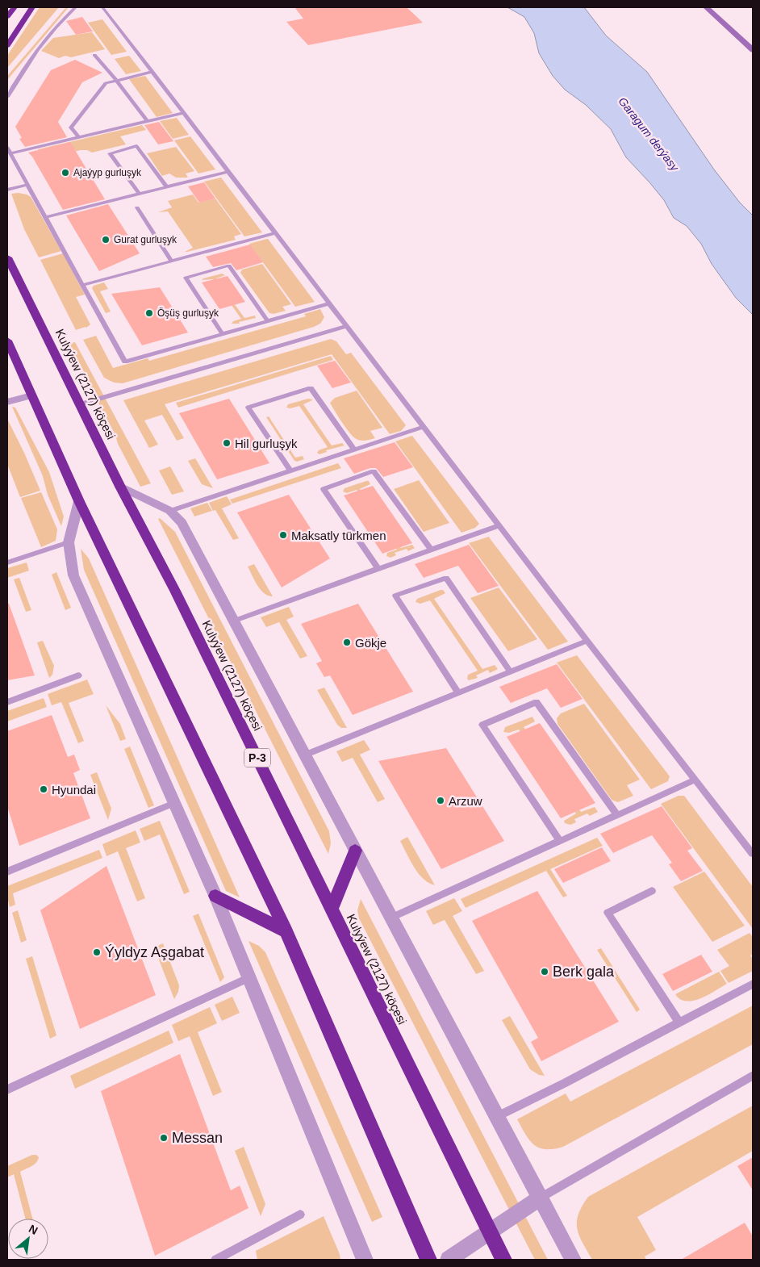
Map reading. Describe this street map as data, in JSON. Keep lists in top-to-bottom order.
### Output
{
  "streets": {
    "highway": ["Kulyýew (2127) köçesi", "P-3"]
  },
  "water": ["Garagum derýasy"],
  "places": [
    "Ajaýyp gurluşyk",
    "Gurat gurluşyk",
    "Öşüş gurluşyk",
    "Hil gurluşyk",
    "Maksatly türkmen",
    "Gökje",
    "Hyundai",
    "Arzuw",
    "Ýyldyz Aşgabat",
    "Berk gala",
    "Messan"
  ],
  "north": "top right"
}
